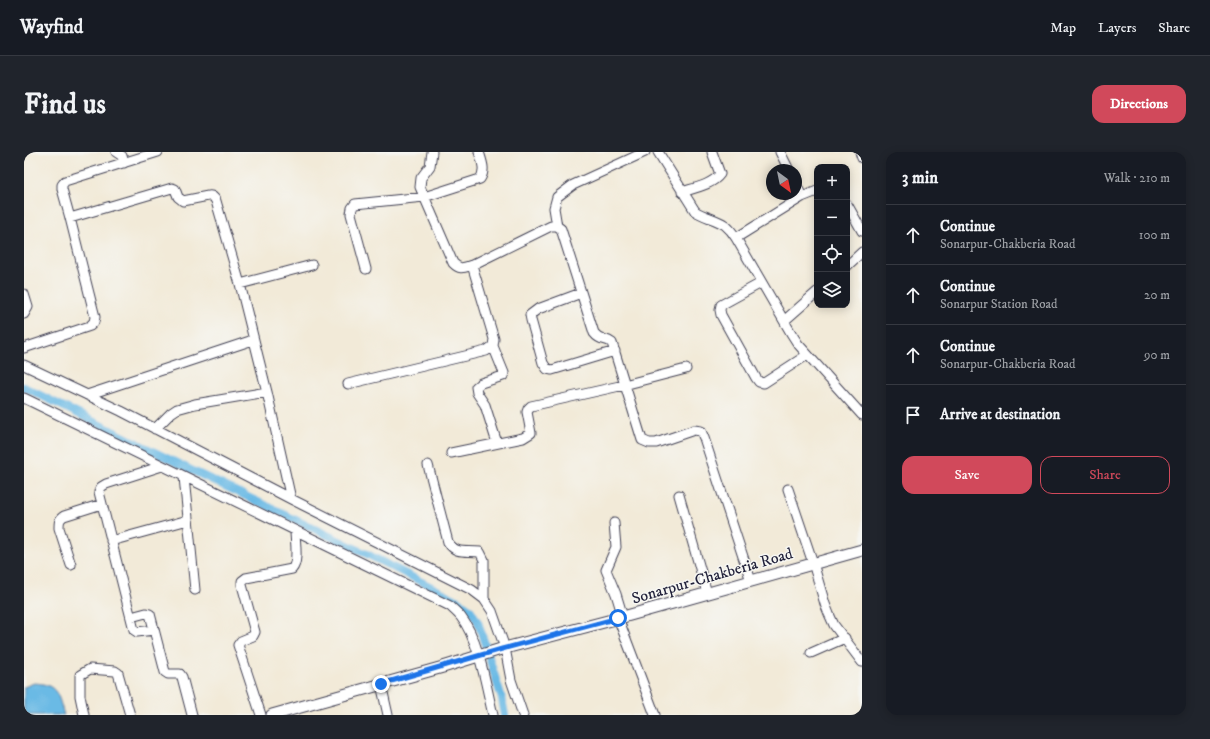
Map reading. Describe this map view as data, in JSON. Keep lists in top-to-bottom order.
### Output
{
  "streets": {
    "main road": ["Sonarpur-Chakberia Road"]
  },
  "north": "bottom right",
  "page": {
    "header": "Wayfind",
    "nav": ["Map", "Layers", "Share"],
    "buttons": [
      "Directions",
      ["Save", "Share"]
    ],
    "title": "Find us",
    "heading": ["3 min", "Walk · 210 m"],
    "map_buttons": ["+", "−"],
    "list": [
      ["Continue", "Sonarpur-Chakberia Road", "100 m"],
      ["Continue", "Sonarpur Station Road", "20 m"],
      ["Continue", "Sonarpur-Chakberia Road", "90 m"],
      "Arrive at destination"
    ]
  }
}
